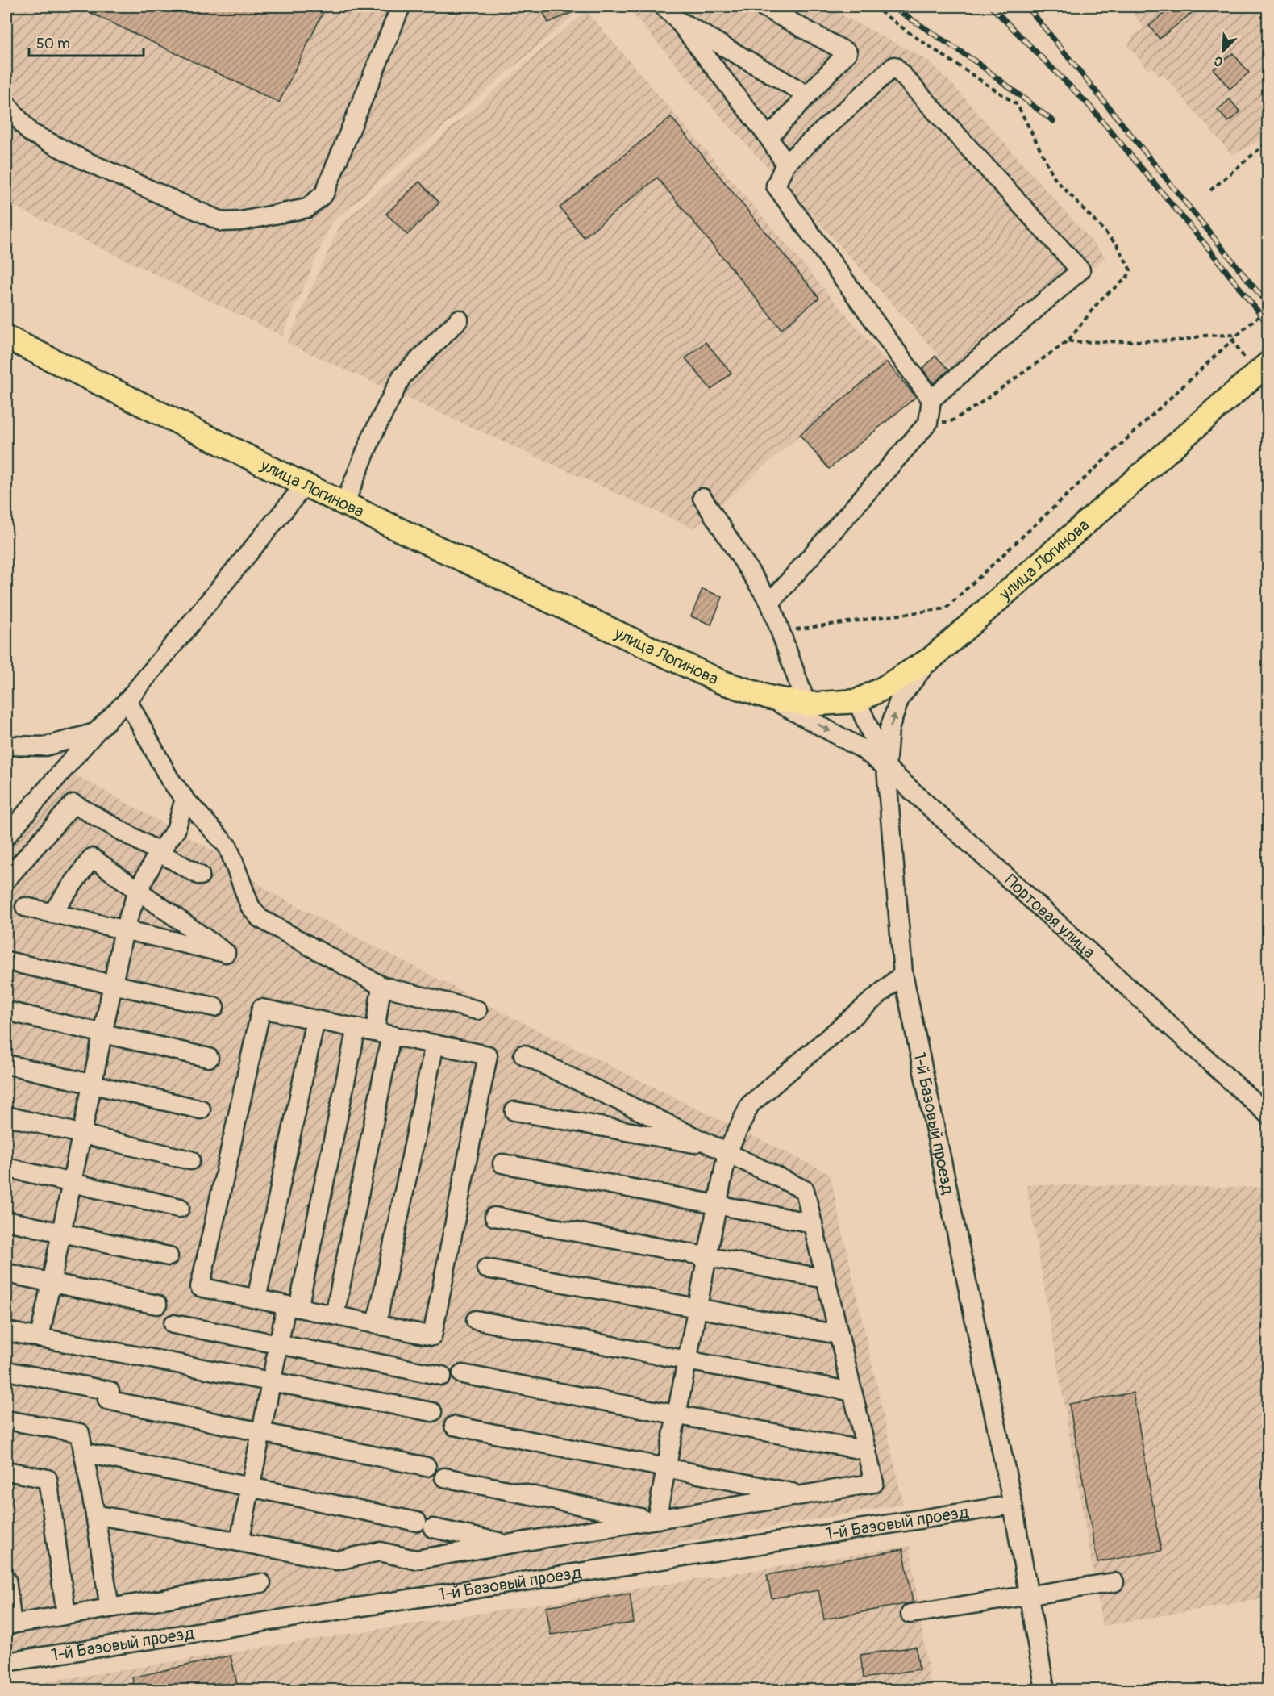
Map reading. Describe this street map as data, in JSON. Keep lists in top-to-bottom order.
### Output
{
  "streets": {
    "main road": ["улица Логинова"],
    "street": ["Портовая улица", "1-й Базовый проезд"]
  },
  "crossings": [
    ["улица Логинова", "Портовая улица"],
    ["Портовая улица", "1-й Базовый проезд"]
  ],
  "scale_bar": "50 m",
  "north": "bottom left"
}
